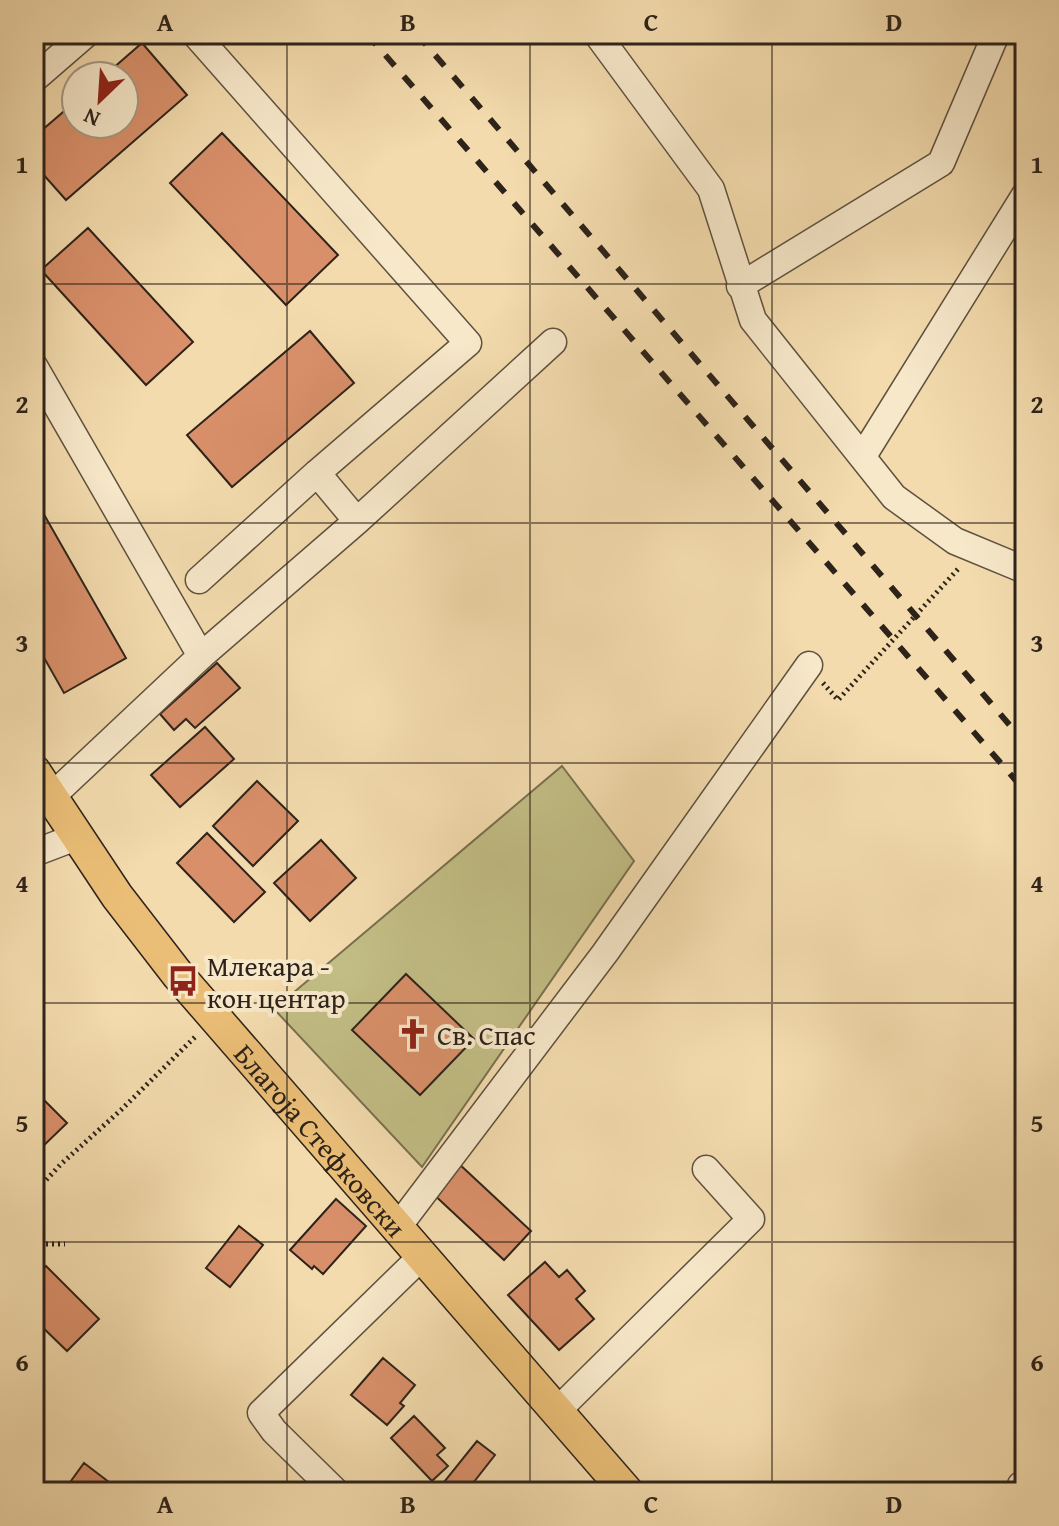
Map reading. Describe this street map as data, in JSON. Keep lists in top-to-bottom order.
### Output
{
  "streets": {
    "main road": ["Благоја Стефковски"]
  },
  "places": {
    "bus stop": ["Млекара - кон центар"],
    "church": ["Св. Спас"]
  },
  "north": "bottom left",
  "grid": {
    "columns": [
      "A",
      "B",
      "C",
      "D"
    ],
    "rows": [
      "1",
      "2",
      "3",
      "4",
      "5",
      "6"
    ]
  }
}
